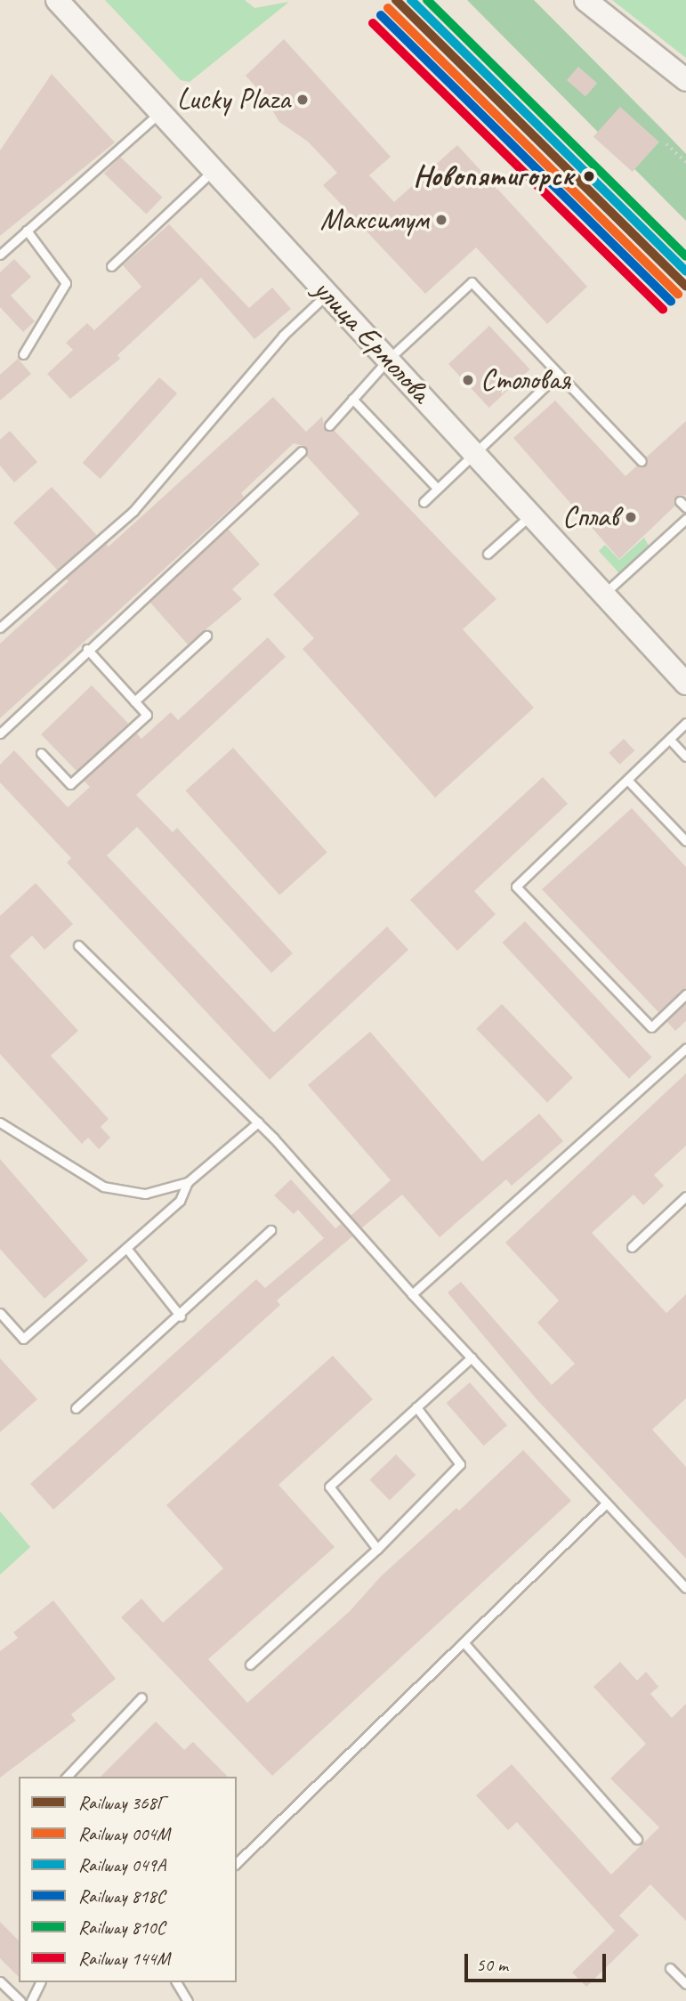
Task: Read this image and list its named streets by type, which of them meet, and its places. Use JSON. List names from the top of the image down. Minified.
{"streets":{"main road":["улица Ермолова"]},"places":["Lucky Plaza","Новопятигорск","Максимум","Столовая","Сплав"],"lines":["rail line 368Г","rail line 049А","rail line 810С","rail line 004М","rail line 818С","rail line 144М"],"legend":["Railway 368Г","Railway 004М","Railway 049А","Railway 818С","Railway 810С","Railway 144М"],"scale_bar":"50 m"}
